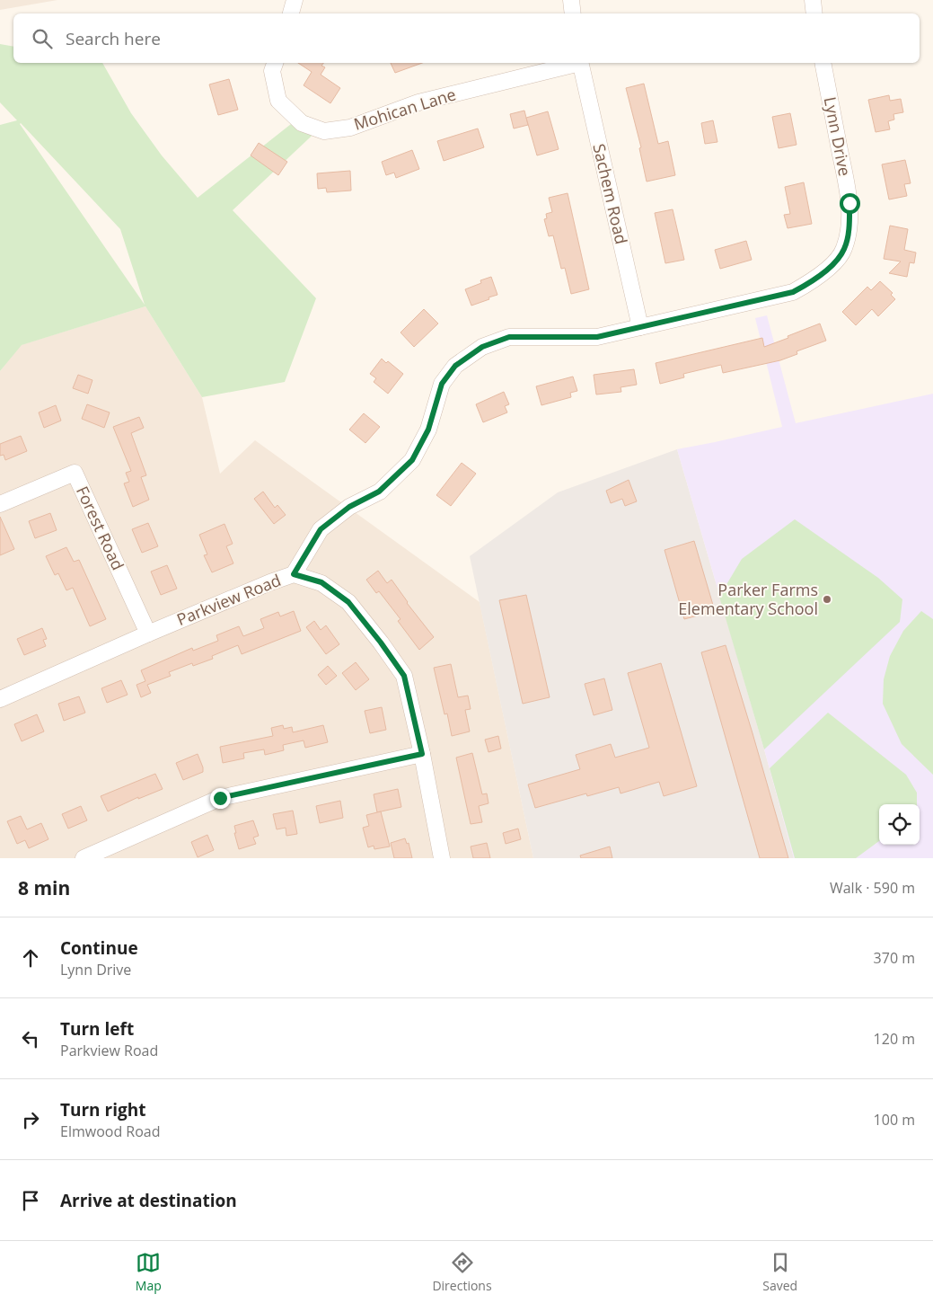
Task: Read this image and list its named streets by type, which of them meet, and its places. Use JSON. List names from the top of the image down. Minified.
{"streets":{"street":["Mohican Lane","Lynn Drive","Sachem Road","Forest Road","Parkview Road"]},"crossings":[["Lynn Drive","Sachem Road"],["Lynn Drive","Parkview Road"],["Forest Road","Parkview Road"]],"places":["Parker Farms Elementary School"],"page":{"search":"Search here","heading":["8 min","Walk · 590 m"],"list":[["Continue","Lynn Drive","370 m"],["Turn left","Parkview Road","120 m"],["Turn right","Elmwood Road","100 m"],"Arrive at destination"],"nav":["Map","Directions","Saved"]}}
